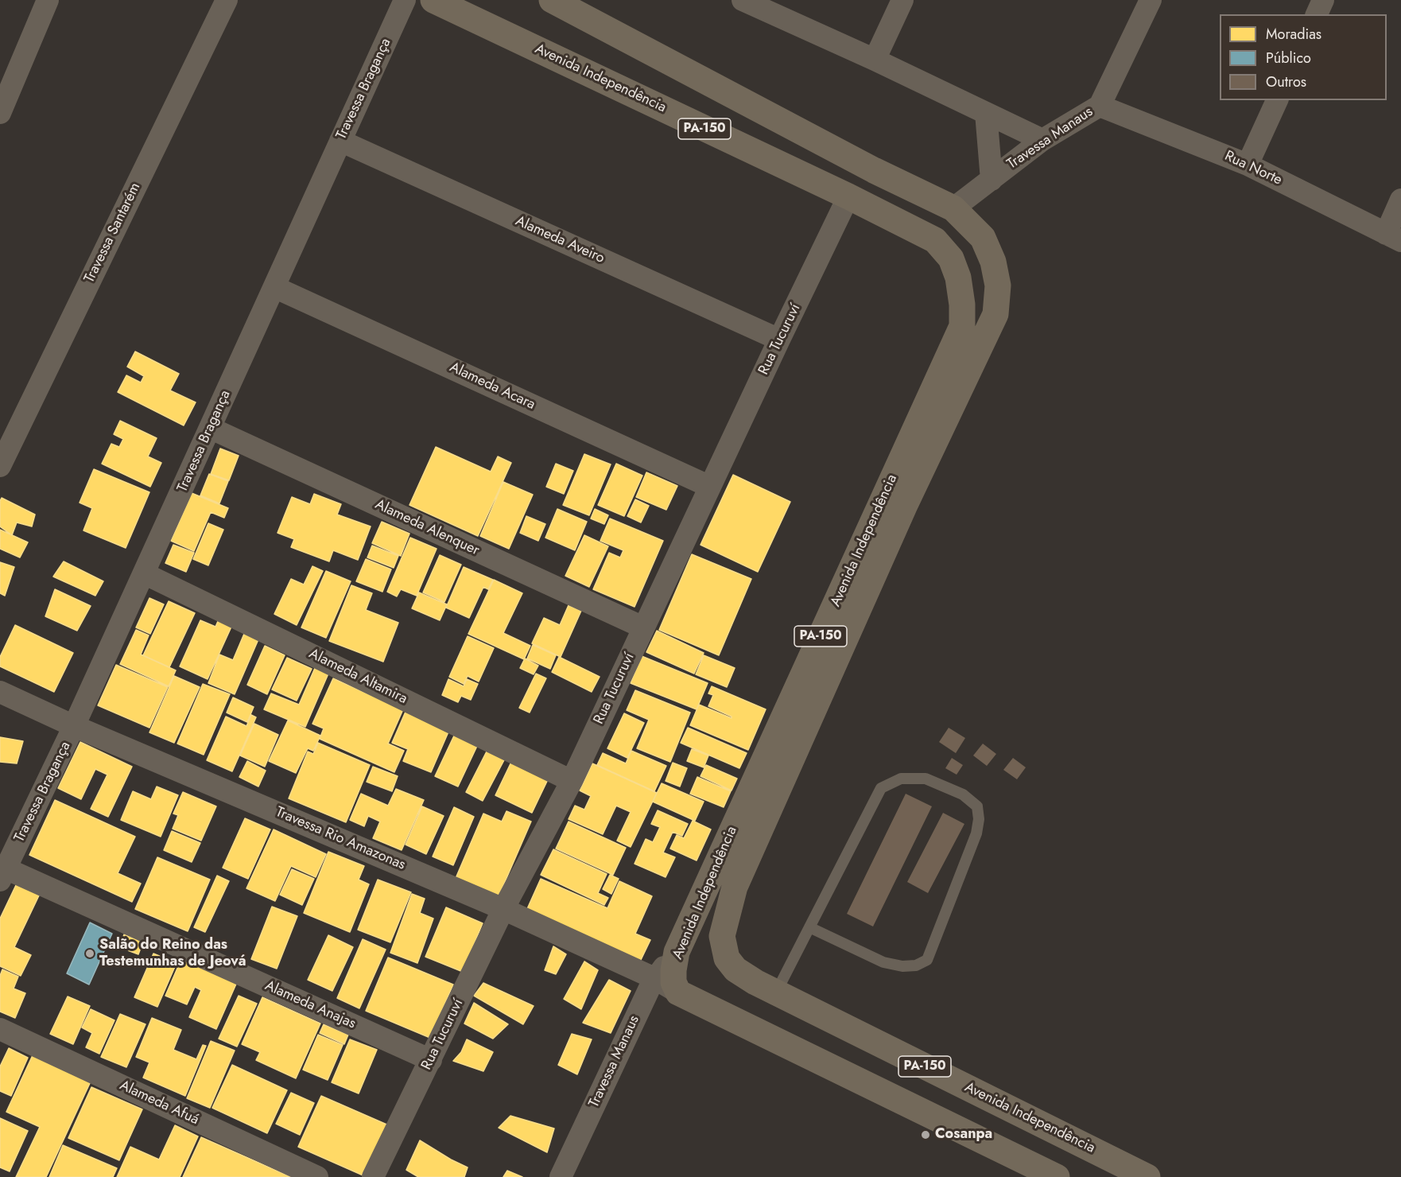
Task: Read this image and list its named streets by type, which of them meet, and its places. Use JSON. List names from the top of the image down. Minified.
{"streets":{"main road":["Avenida Independência","PA-150"],"street":["Travessa Bragança","Travessa Manaus","Rua Norte","Travessa Santarém","Alameda Aveiro","Rua Tucuruví","Alameda Acara","Alameda Alenquer","Alameda Altamira","Travessa Rio Amazonas","Alameda Anajas","Alameda Afuá"]},"crossings":[["Avenida Independência","PA-150"],["Avenida Independência","Travessa Manaus"],["Avenida Independência","Rua Tucuruví"],["Avenida Independência","Travessa Rio Amazonas"],["Travessa Bragança","Alameda Aveiro"],["Travessa Bragança","Alameda Acara"],["Travessa Bragança","Alameda Alenquer"],["Travessa Bragança","Alameda Altamira"],["Travessa Bragança","Travessa Rio Amazonas"],["Travessa Bragança","Alameda Anajas"],["PA-150","Travessa Rio Amazonas"],["Travessa Manaus","Rua Norte"],["Travessa Manaus","Travessa Rio Amazonas"],["Alameda Aveiro","Rua Tucuruví"],["Rua Tucuruví","Alameda Acara"],["Rua Tucuruví","Alameda Alenquer"],["Rua Tucuruví","Alameda Altamira"],["Rua Tucuruví","Travessa Rio Amazonas"],["Rua Tucuruví","Alameda Anajas"]],"places":["Salão do Reino das Testemunhas de Jeová","Cosanpa"],"legend":["Moradias","Público","Outros"]}
